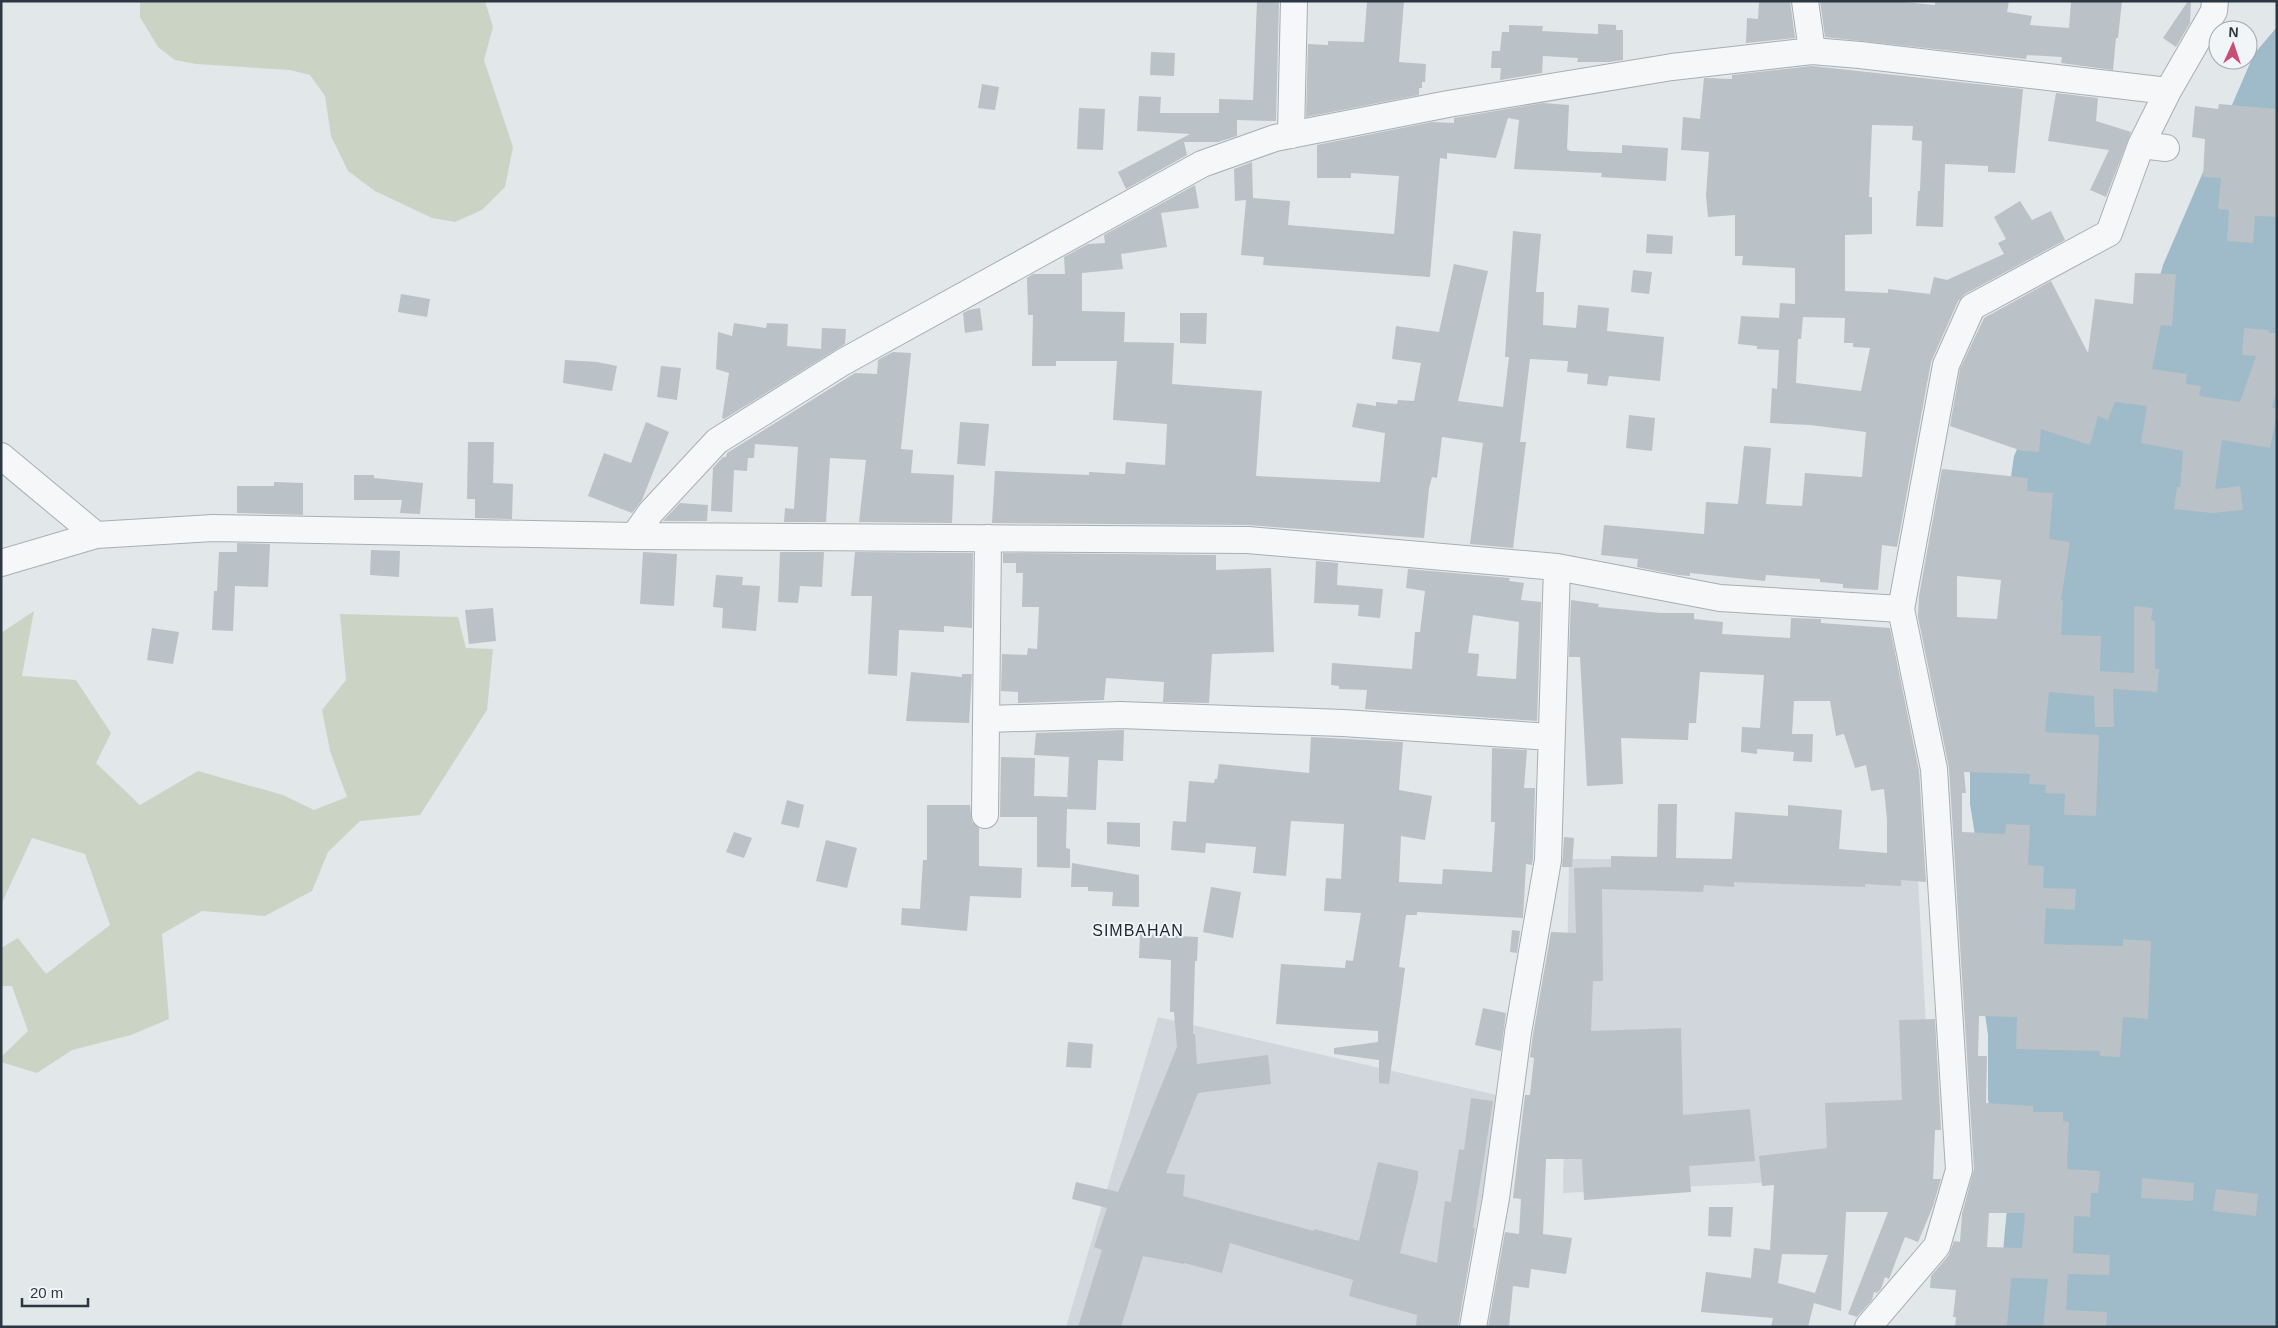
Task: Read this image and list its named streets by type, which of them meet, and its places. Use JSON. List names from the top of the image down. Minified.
{"districts":["SIMBAHAN"],"scale_bar":"20 m","north":"top"}
